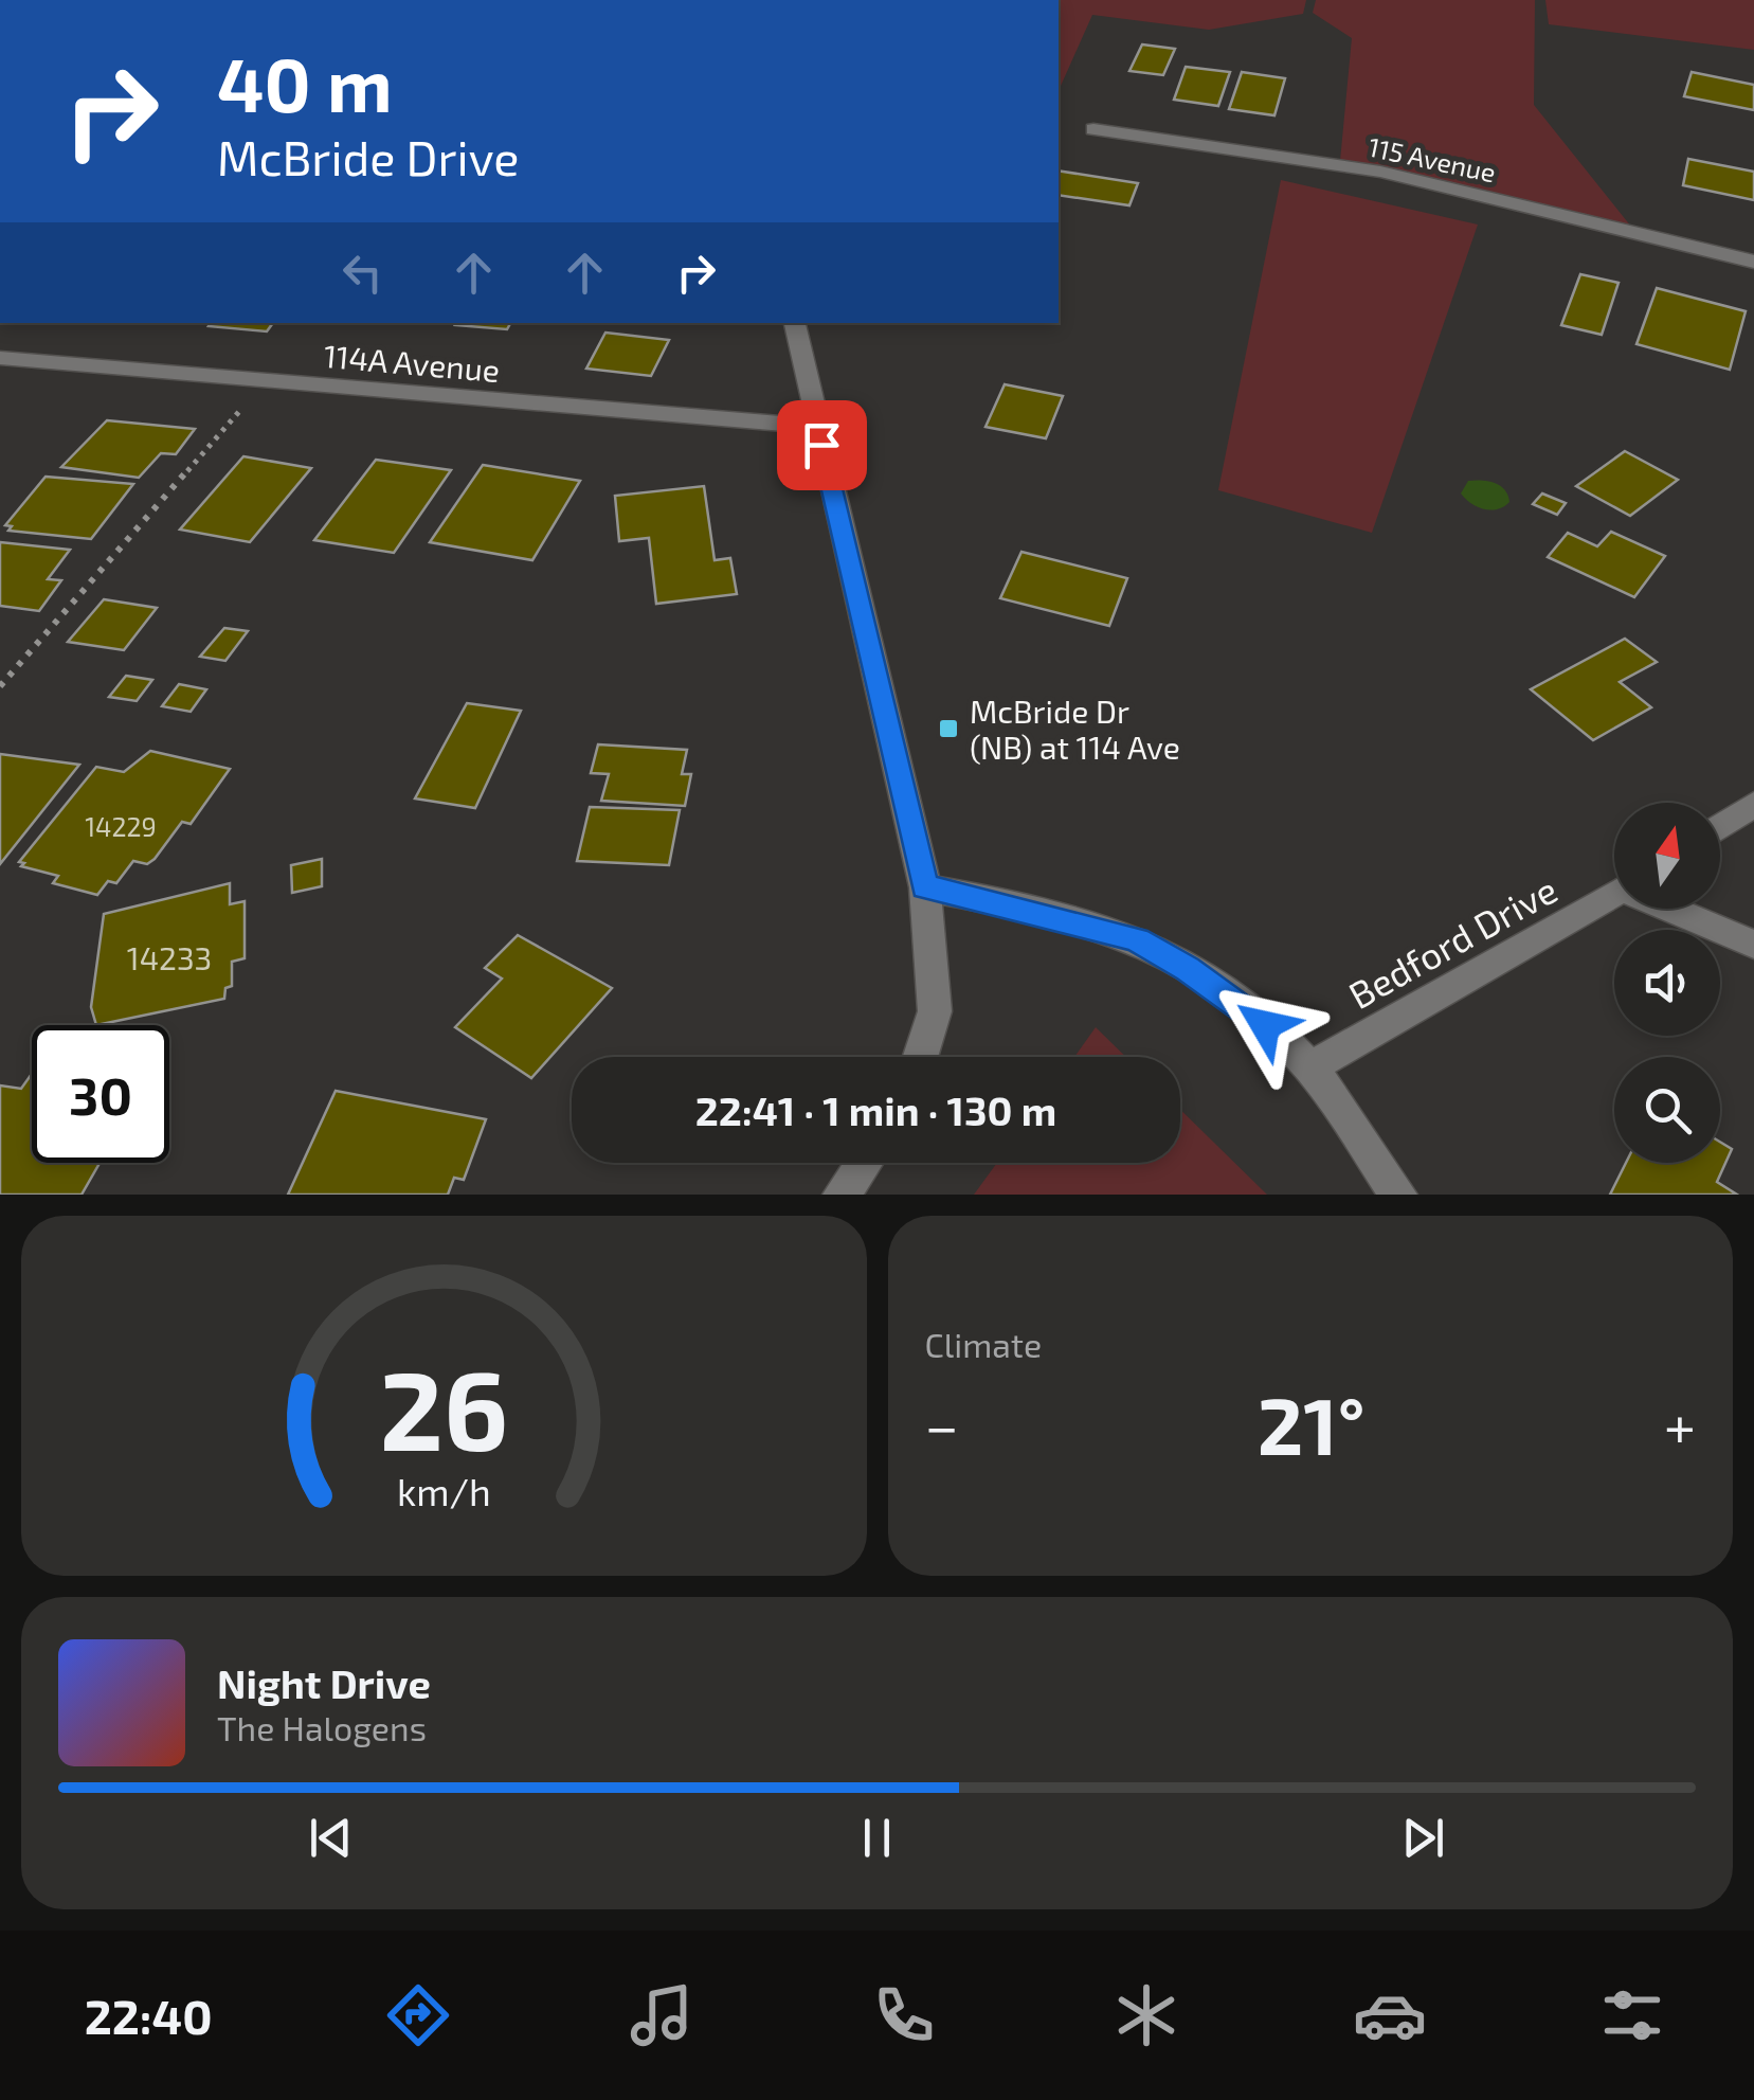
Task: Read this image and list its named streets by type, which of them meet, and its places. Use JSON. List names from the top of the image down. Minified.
{"streets":{"street":["115 Avenue","114A Avenue","Bedford Drive"]},"places":{"transit":["McBride Dr (NB) at 114 Ave"]},"house_numbers":["14229","14233"],"north":"top","page":{"turn":["40 m","McBride Drive"],"limit":"30","trip":"22:41 · 1 min · 130 m","tile":"Climate","heat":["−","21°","+"],"song":["Night Drive","The Halogens"],"tabs":"22:40","gauge":["26","km/h"]}}
